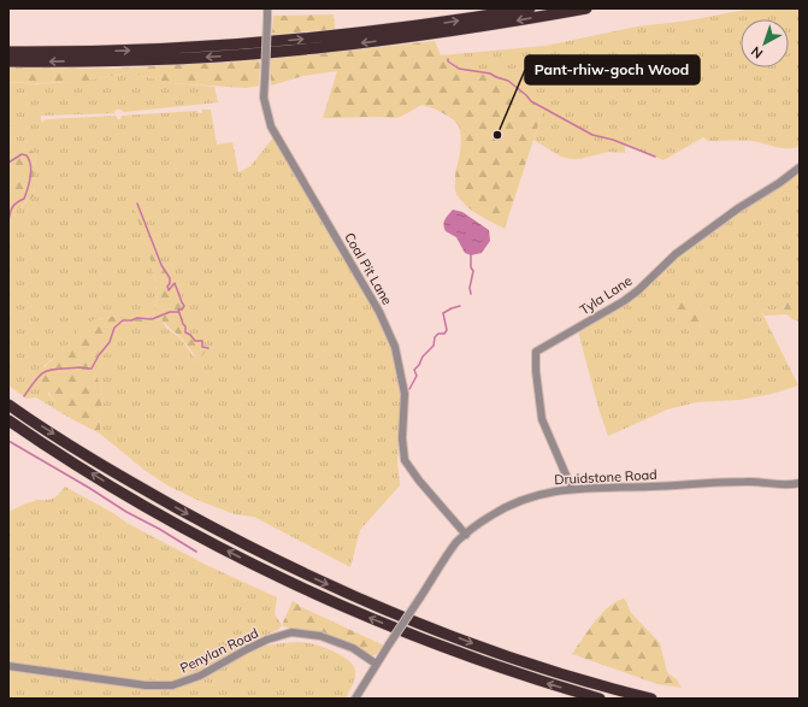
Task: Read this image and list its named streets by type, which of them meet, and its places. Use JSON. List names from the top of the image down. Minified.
{"streets":{"street":["Coal Pit Lane","Tyla Lane","Druidstone Road","Penylan Road"]},"crossings":[["Coal Pit Lane","Druidstone Road"],["Tyla Lane","Druidstone Road"],["Druidstone Road","Penylan Road"]],"places":["Pant-rhiw-goch Wood"],"north":"bottom left"}
